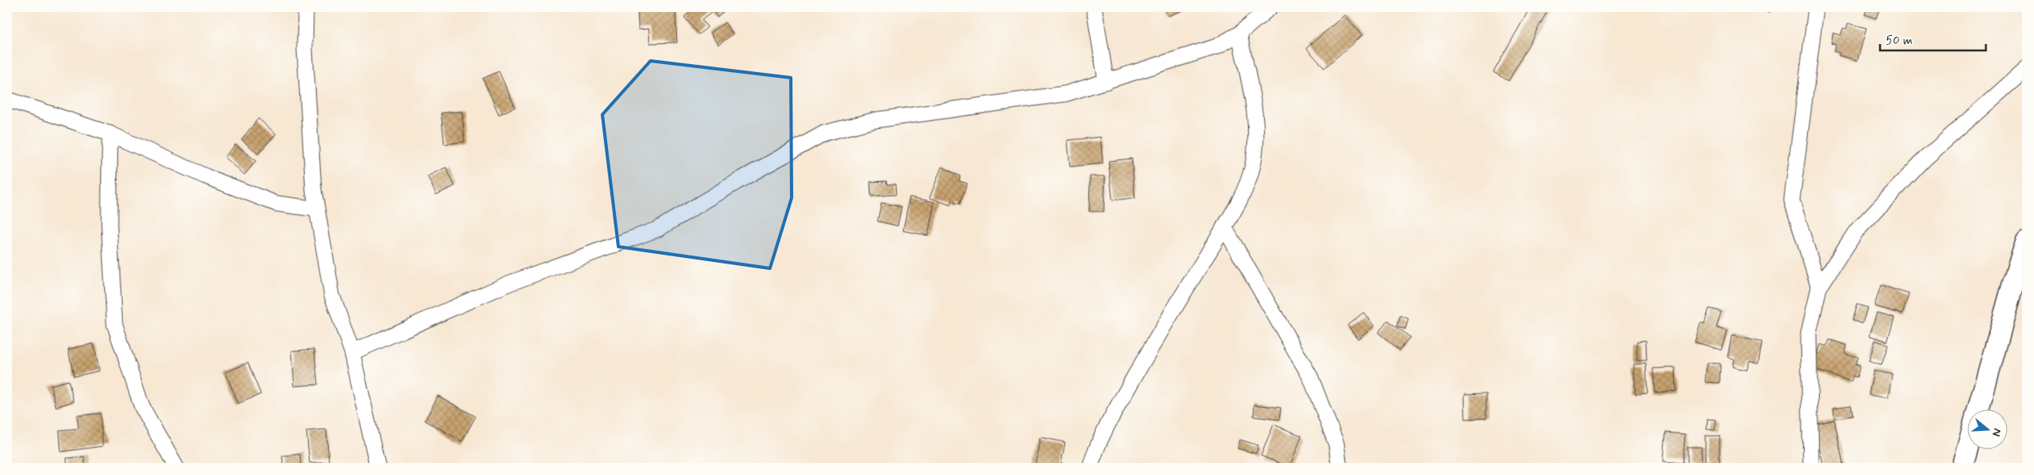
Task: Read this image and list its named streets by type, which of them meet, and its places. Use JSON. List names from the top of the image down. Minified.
{"scale_bar":"50 m","north":"right"}
